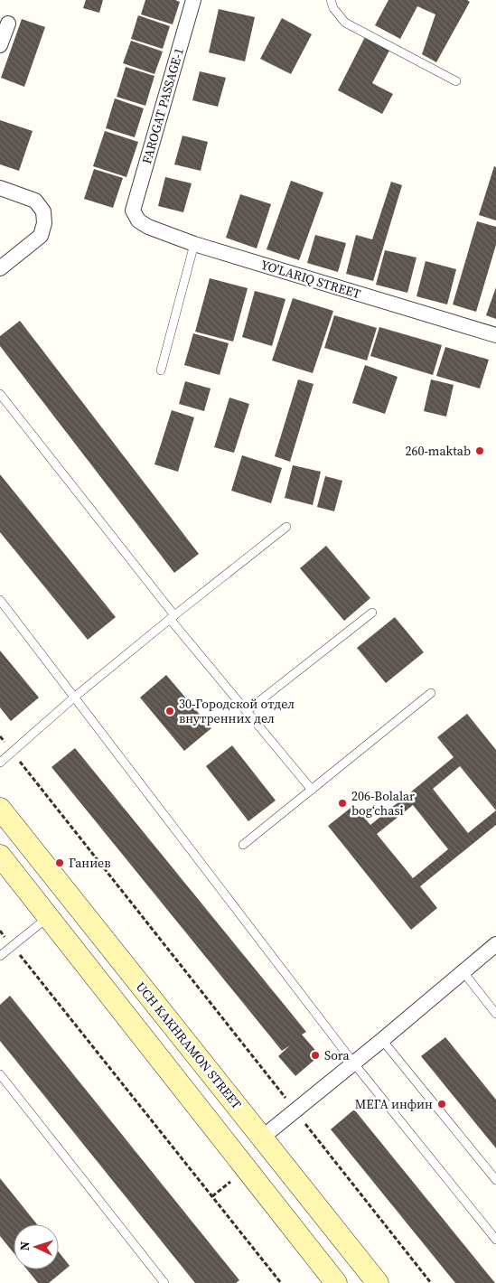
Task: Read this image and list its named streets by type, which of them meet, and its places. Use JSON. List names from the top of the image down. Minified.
{"streets":{"main road":["UCH KAKHRAMON STREET"],"street":["FAROGAT PASSAGE-1","YO'LARIQ STREET"]},"crossings":[["FAROGAT PASSAGE-1","YO'LARIQ STREET"]],"places":["260-maktab","30-Городской отдел внутренних дел","206-Bolalar bogʻchasi","Ганиев","Sora","МЕГА инфин"],"north":"left"}
